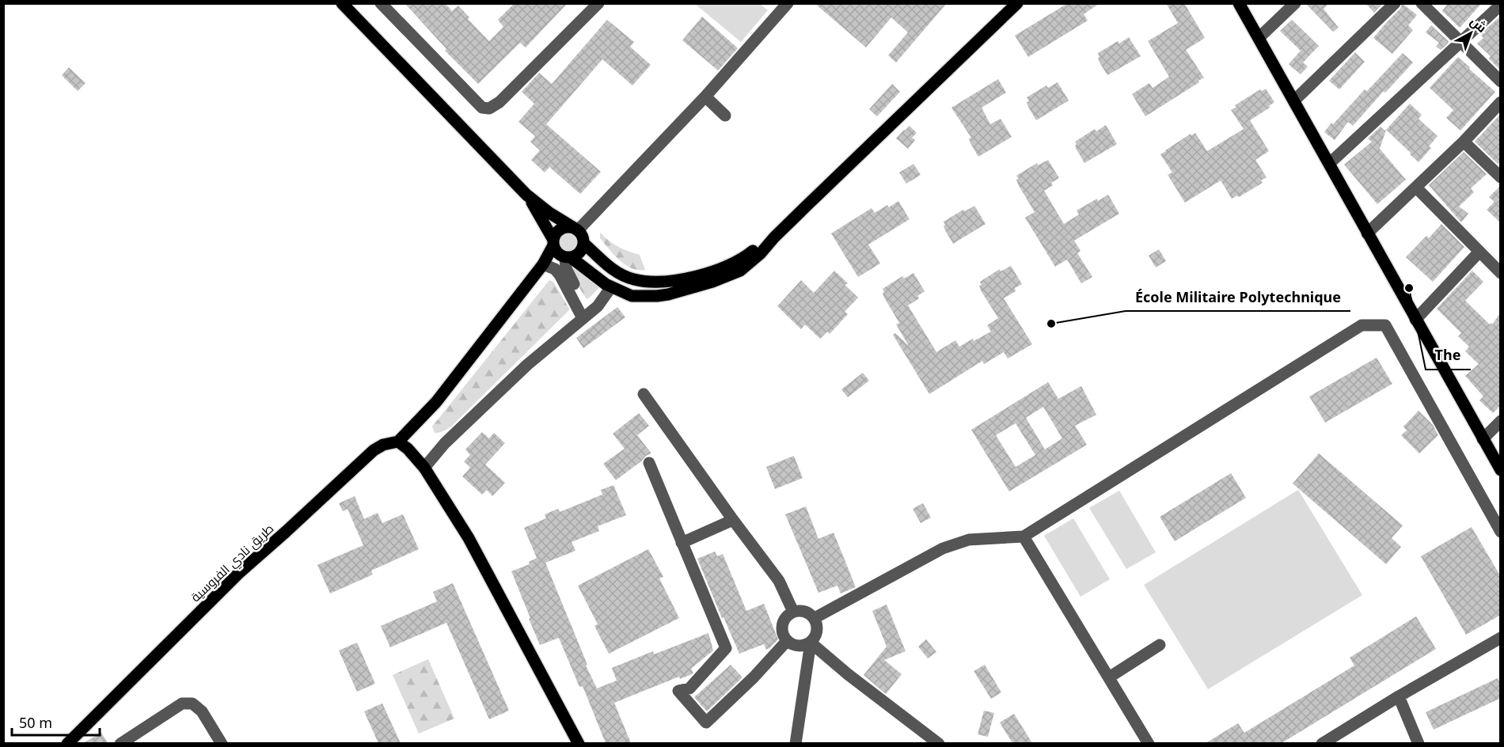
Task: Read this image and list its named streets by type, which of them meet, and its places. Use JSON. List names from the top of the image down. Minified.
{"streets":{"main road":["طريق نادي الفروسية"]},"places":["The","École Militaire Polytechnique"],"scale_bar":"50 m","north":"top right"}
